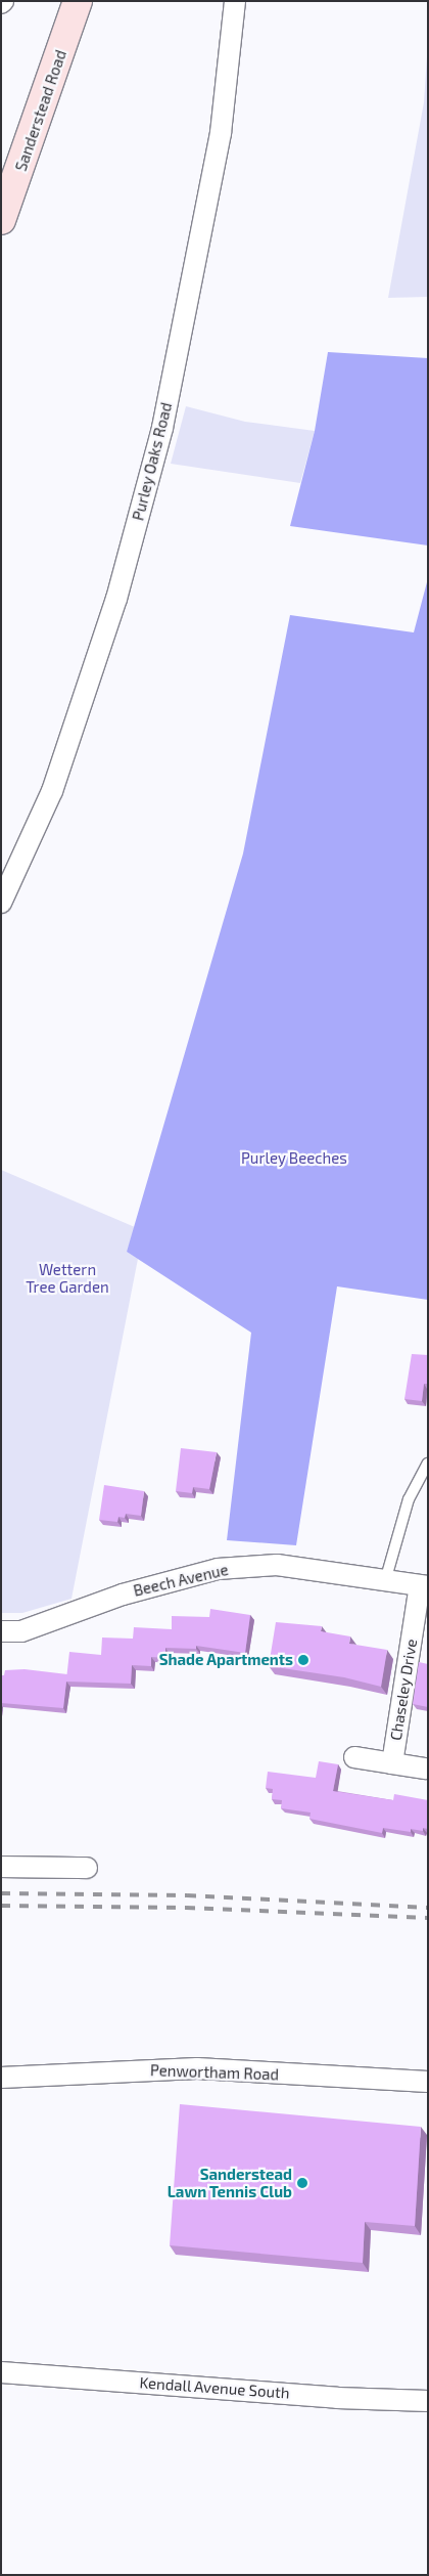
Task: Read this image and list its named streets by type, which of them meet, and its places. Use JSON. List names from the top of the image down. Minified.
{"streets":{"main road":["Sanderstead Road"],"street":["Purley Oaks Road","Beech Avenue","Chaseley Drive","Penwortham Road","Kendall Avenue South"]},"crossings":[["Beech Avenue","Chaseley Drive"]],"parks":["Purley Beeches","Wettern Tree Garden"],"places":["Shade Apartments","Sanderstead Lawn Tennis Club"]}
